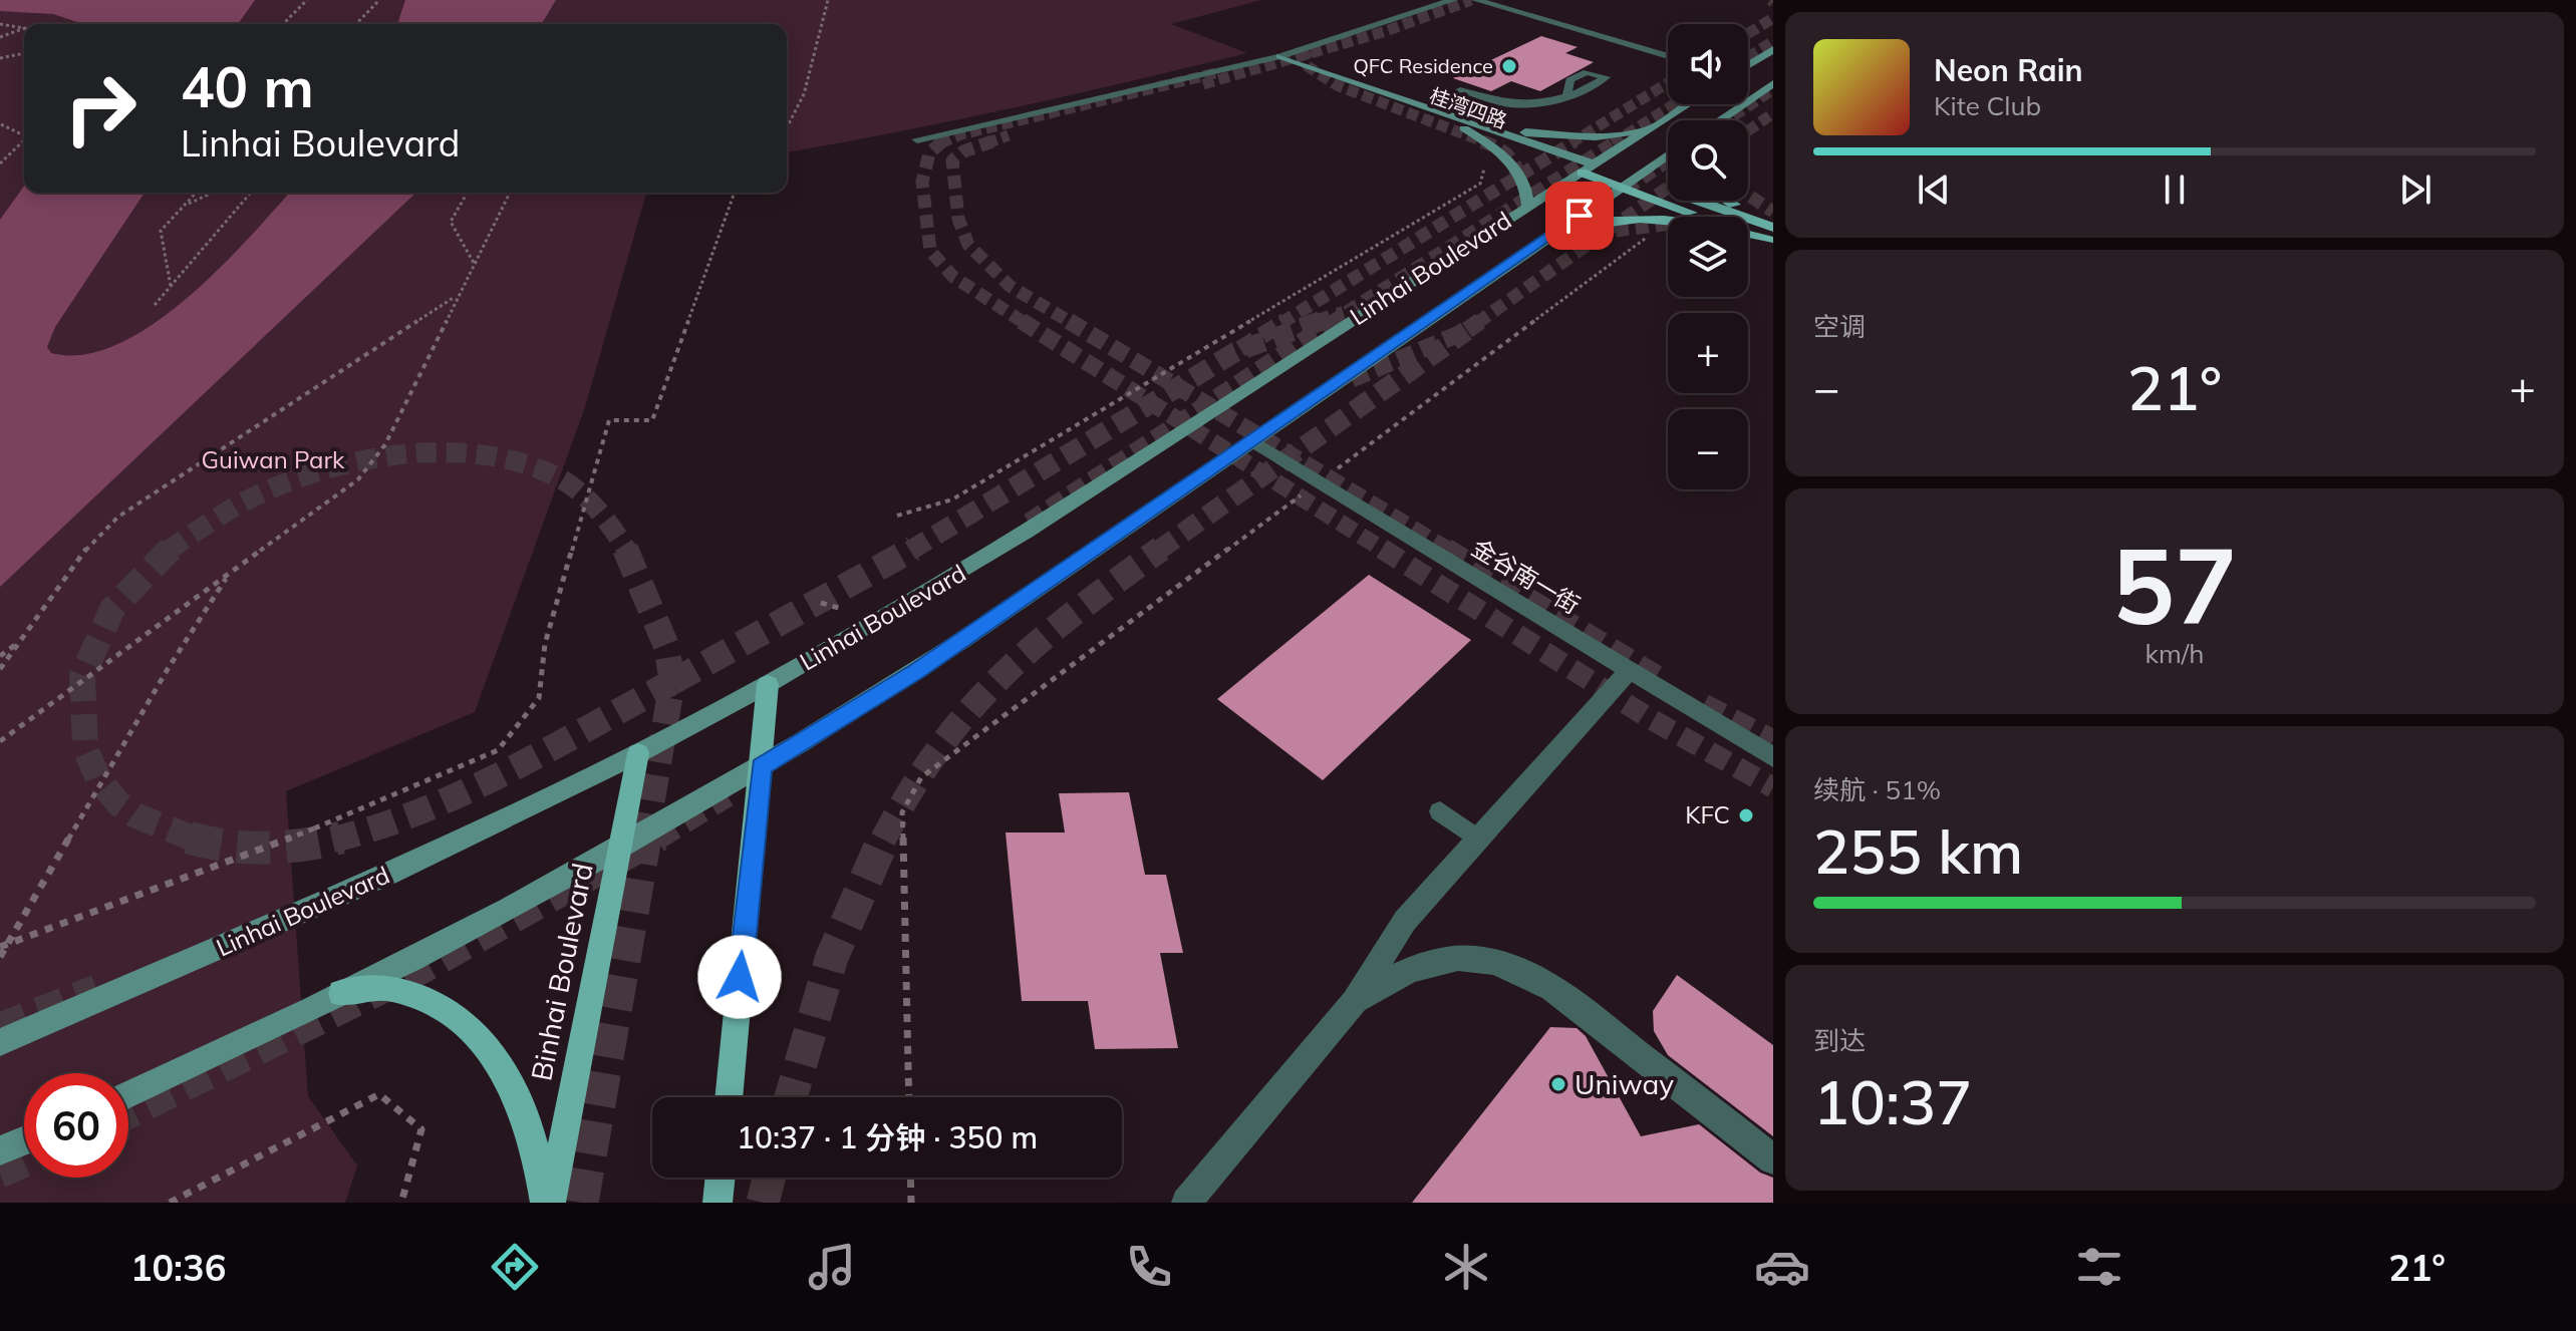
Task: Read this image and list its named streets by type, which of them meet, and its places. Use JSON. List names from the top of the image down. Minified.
{"streets":{"main road":["桂湾四路","Linhai Boulevard","Binhai Boulevard"],"street":["金谷南一街"]},"crossings":[["桂湾四路","Linhai Boulevard"],["Linhai Boulevard","金谷南一街"],["Linhai Boulevard","Binhai Boulevard"]],"parks":["Guiwan Park"],"places":["QFC Residence","KFC","Uniway"],"page":{"map_buttons":["+","−"],"turn":["40 m","Linhai Boulevard"],"song":["Neon Rain","Kite Club"],"tile":["空调",["57","km/h"],["续航 · 51%","255 km"],["到达","10:37"]],"heat":["−","21°","+"],"limit":"60","trip":"10:37 · 1 分钟 · 350 m","tabs":["10:36","21°"]}}
